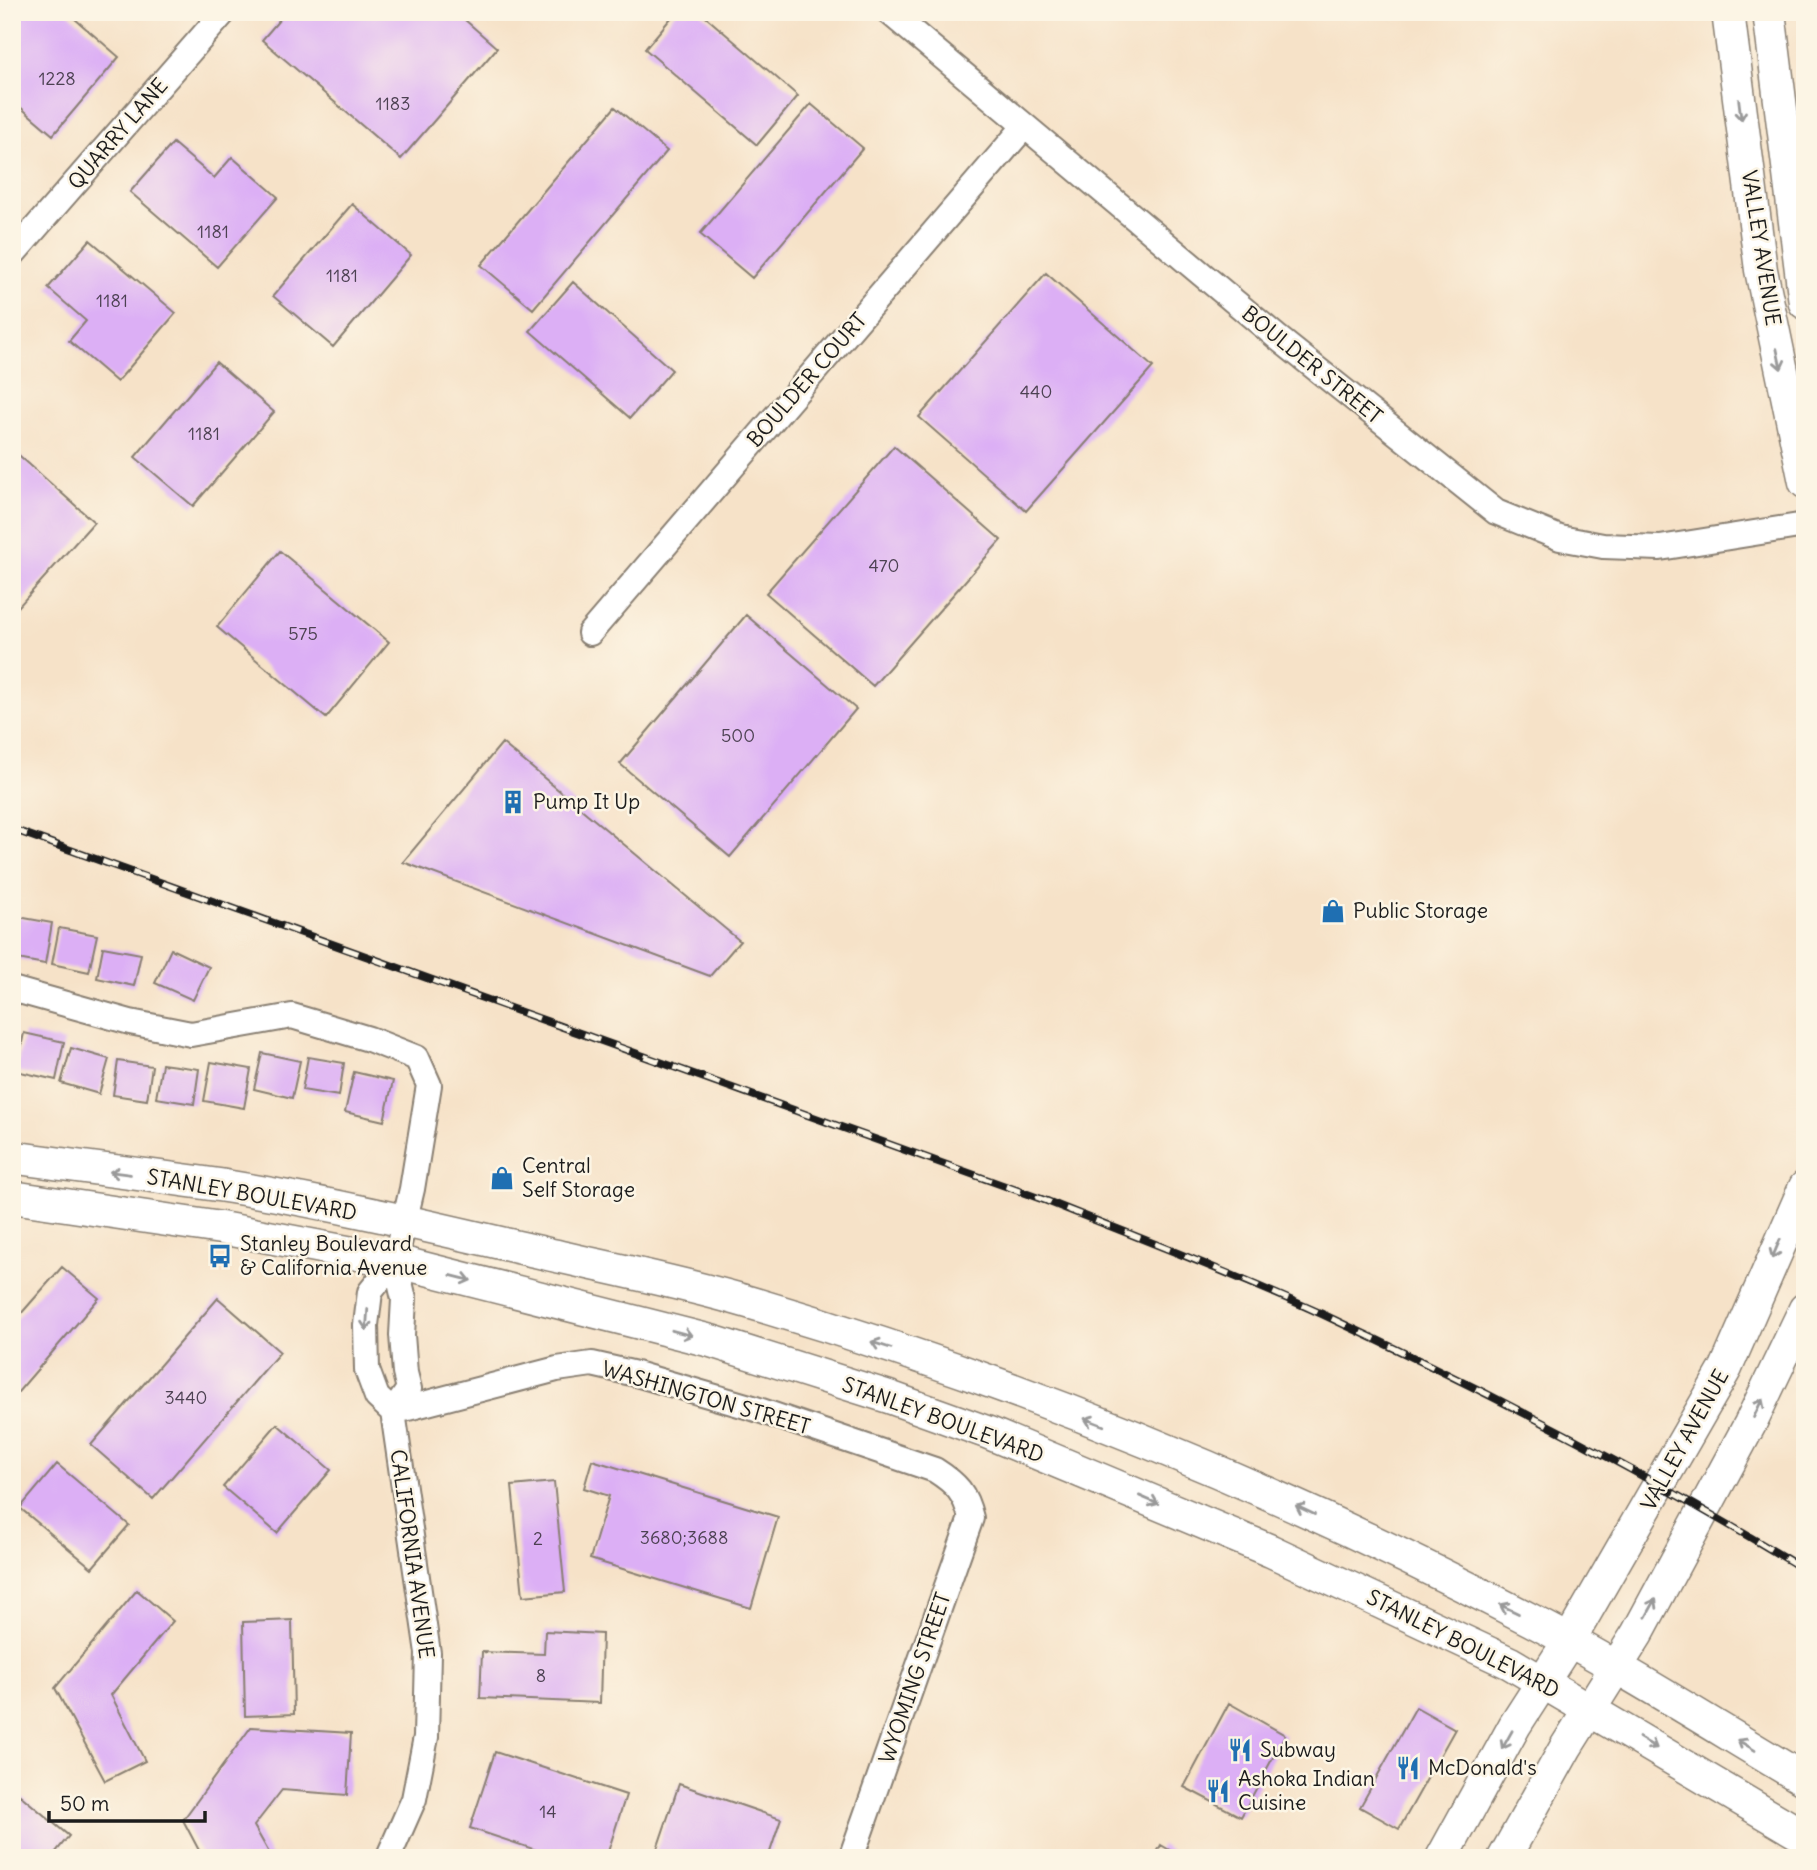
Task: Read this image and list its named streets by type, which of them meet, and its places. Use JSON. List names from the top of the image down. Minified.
{"streets":{"main road":["VALLEY AVENUE","STANLEY BOULEVARD"],"street":["QUARRY LANE","BOULDER STREET","BOULDER COURT","WASHINGTON STREET","CALIFORNIA AVENUE","WYOMING STREET"]},"crossings":[["VALLEY AVENUE","STANLEY BOULEVARD"],["BOULDER STREET","BOULDER COURT"],["STANLEY BOULEVARD","CALIFORNIA AVENUE"],["WASHINGTON STREET","CALIFORNIA AVENUE"],["WASHINGTON STREET","WYOMING STREET"]],"places":{"building":["Pump It Up"],"shop":["Public Storage","Central Self Storage"],"bus stop":["Stanley Boulevard & California Avenue"],"restaurant":["Subway","McDonald's","Ashoka Indian Cuisine"]},"house_numbers":["1228","1183","1181","1181","1181","440","1181","470","575","500","3440","3680;3688","2","8","14"],"scale_bar":"50 m"}
